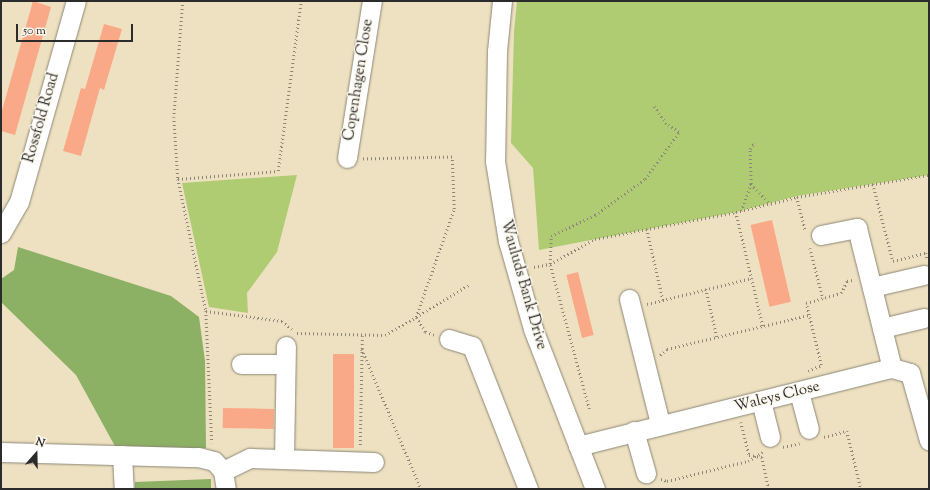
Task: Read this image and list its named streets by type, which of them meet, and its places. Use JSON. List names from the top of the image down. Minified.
{"streets":{"street":["Copenhagen Close","Rossfold Road","Wauluds Bank Drive","Waleys Close"]},"crossings":[["Wauluds Bank Drive","Waleys Close"]],"scale_bar":"50 m","north":"top"}
